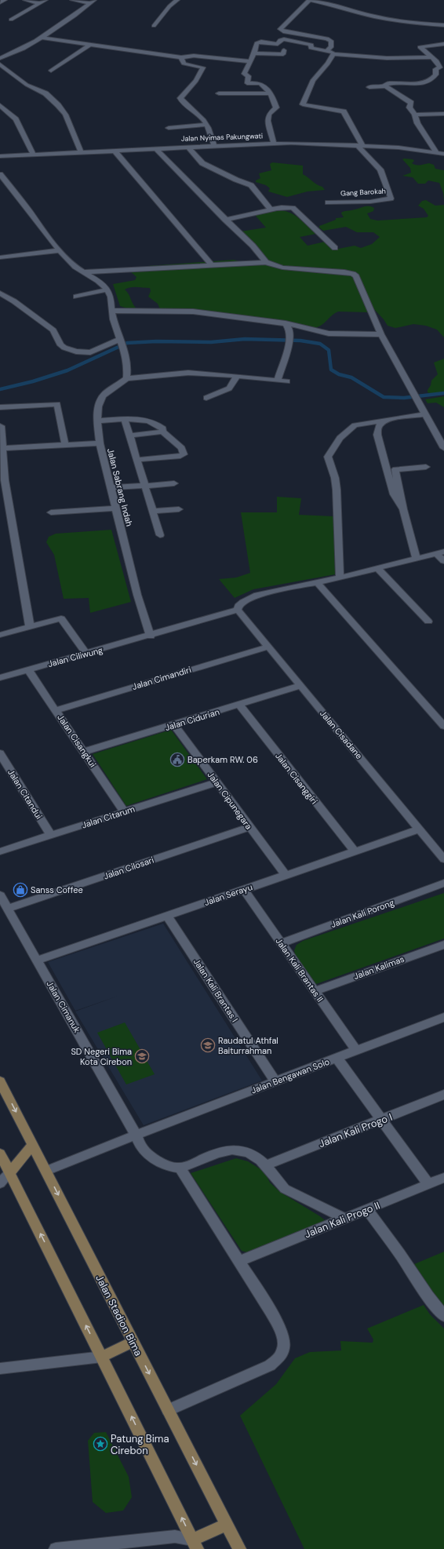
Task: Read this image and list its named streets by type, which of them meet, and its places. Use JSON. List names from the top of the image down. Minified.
{"streets":{"street":["Jalan Nyimas Pakungwati","Gang Barokah","Jalan Sabrang Indah","Jalan Ciliwung","Jalan Cimandiri","Jalan Cidurian","Jalan Cisadane","Jalan Cisangkui","Jalan Cisanggiri","Jalan Citandui","Jalan Cipunegara","Jalan Citarum","Jalan Cilosari","Jalan Serayu","Jalan Kali Porong","Jalan Kalimas","Jalan Kali Brantas II","Jalan Kali Brantas I","Jalan Cimanuk","Jalan Bengawan Solo","Jalan Kali Progo I","Jalan Kali Progo II","Jalan Stadion Bima"]},"crossings":[["Jalan Nyimas Pakungwati","Gang Barokah"],["Jalan Sabrang Indah","Jalan Ciliwung"],["Jalan Ciliwung","Jalan Cisadane"],["Jalan Ciliwung","Jalan Cisangkui"],["Jalan Cimandiri","Jalan Cisadane"],["Jalan Cimandiri","Jalan Cisangkui"],["Jalan Cidurian","Jalan Cisadane"],["Jalan Cidurian","Jalan Cisangkui"],["Jalan Cidurian","Jalan Cisanggiri"],["Jalan Cidurian","Jalan Cipunegara"],["Jalan Cisadane","Jalan Serayu"],["Jalan Cisangkui","Jalan Citarum"],["Jalan Cisanggiri","Jalan Serayu"],["Jalan Citandui","Jalan Citarum"],["Jalan Cipunegara","Jalan Citarum"],["Jalan Cipunegara","Jalan Cilosari"],["Jalan Cipunegara","Jalan Serayu"],["Jalan Cilosari","Jalan Cimanuk"],["Jalan Serayu","Jalan Kali Brantas II"],["Jalan Serayu","Jalan Kali Brantas I"],["Jalan Serayu","Jalan Cimanuk"],["Jalan Kali Porong","Jalan Kali Brantas II"],["Jalan Kalimas","Jalan Kali Brantas II"],["Jalan Kali Brantas II","Jalan Bengawan Solo"],["Jalan Kali Brantas I","Jalan Bengawan Solo"],["Jalan Cimanuk","Jalan Bengawan Solo"],["Jalan Bengawan Solo","Jalan Stadion Bima"]],"places":{"public building":["Baperkam RW. 06"],"shop":["Sanss Coffee"],"school or university":["Raudatul Athfal Baiturrahman","SD Negeri Bima Kota Cirebon"],"place":["Patung Bima Cirebon"]}}
